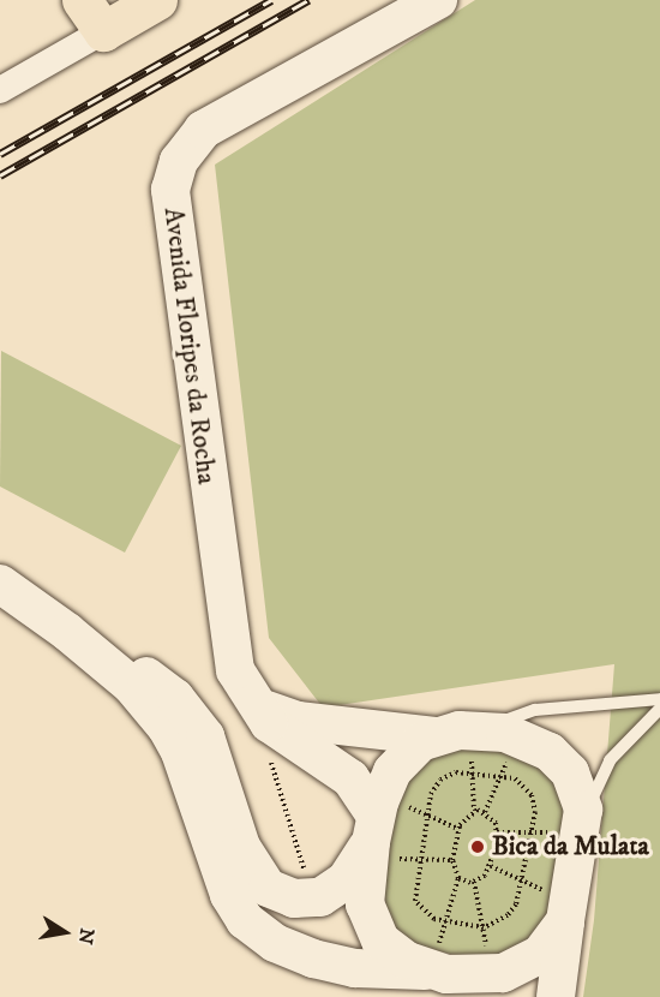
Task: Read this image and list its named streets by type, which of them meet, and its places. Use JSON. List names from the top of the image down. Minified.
{"streets":{"main road":["Avenida Floripes da Rocha"]},"places":["Bica da Mulata"],"north":"right"}
